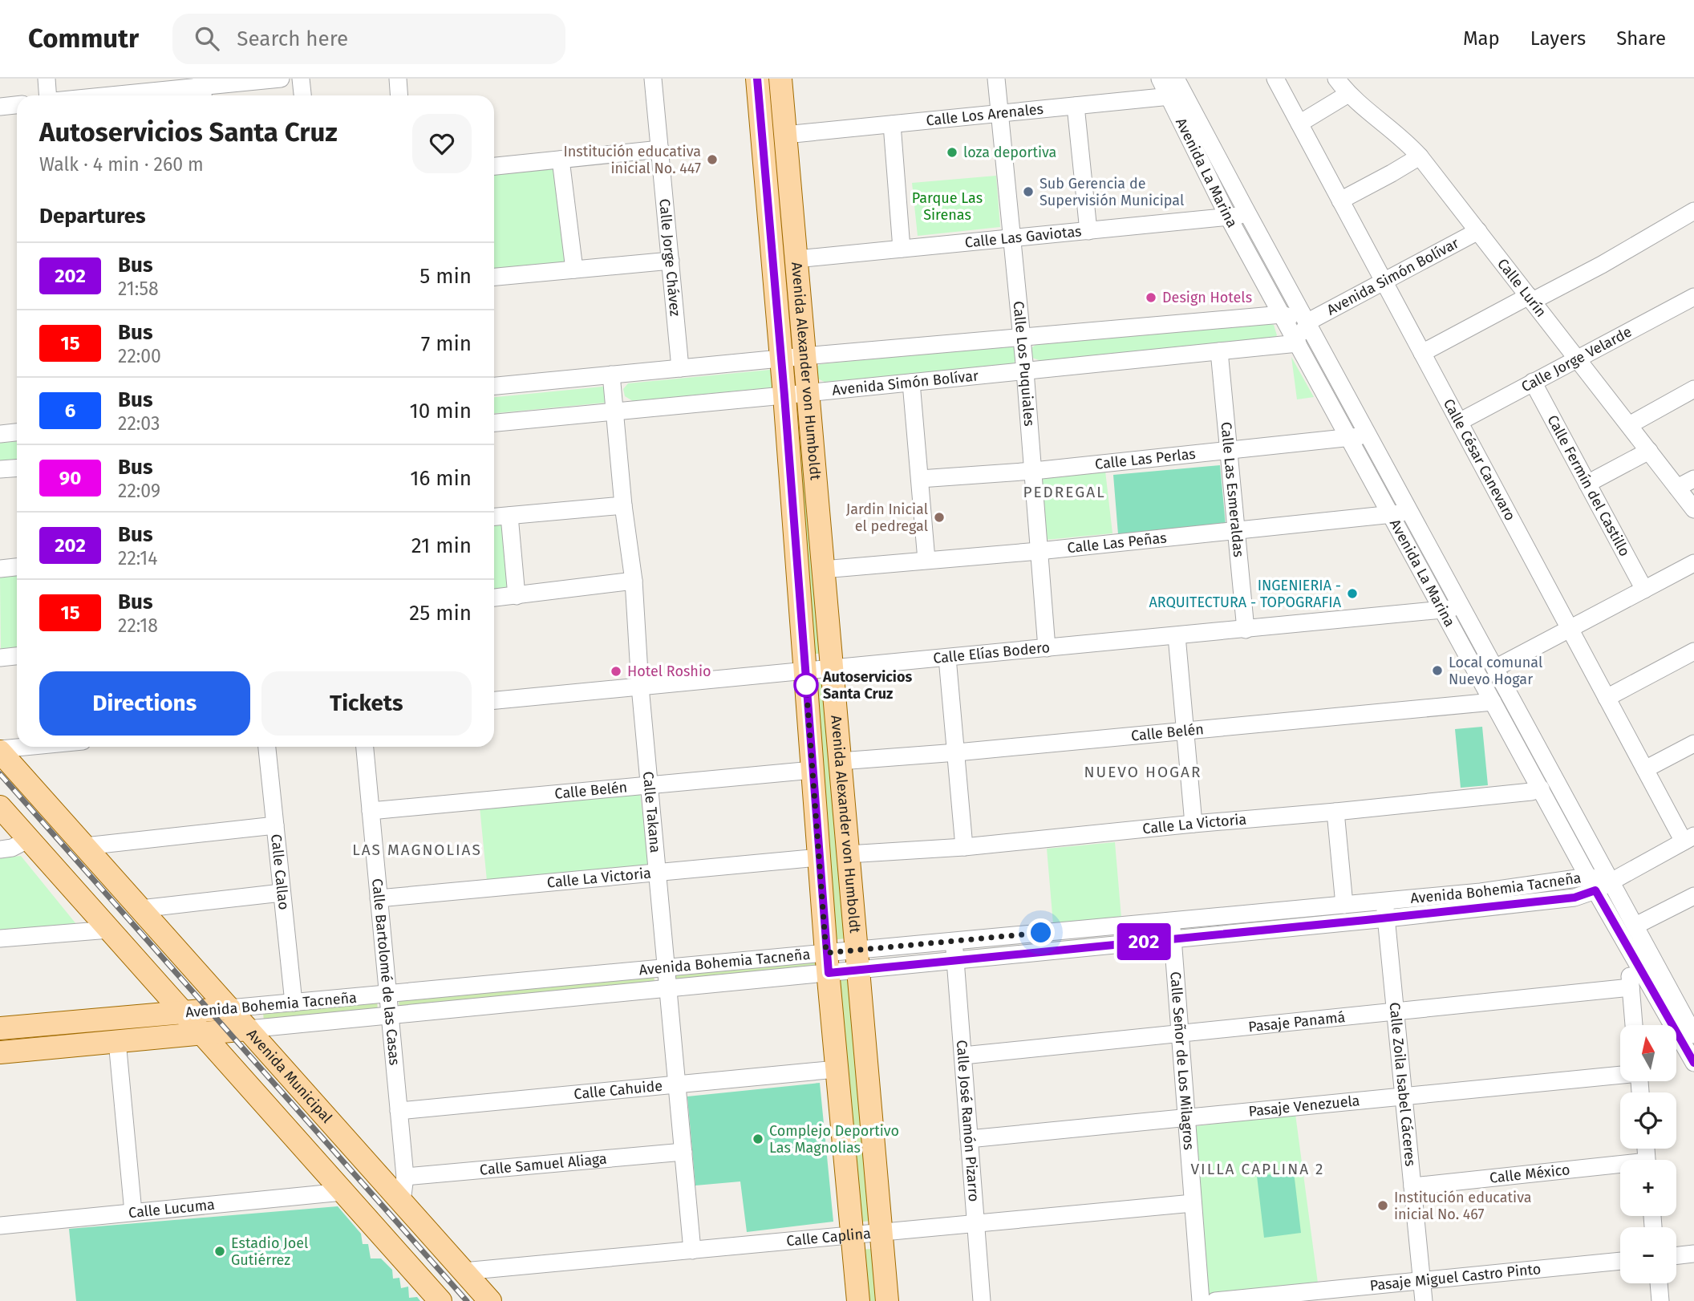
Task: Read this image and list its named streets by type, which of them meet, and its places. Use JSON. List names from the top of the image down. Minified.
{"streets":{"main road":["Avenida Alexander von Humboldt","Avenida Bohemia Tacneña","Avenida Municipal"],"street":["Calle Los Arenales","Avenida La Marina","Calle Las Gaviotas","Calle Jorge Chávez","Avenida Simón Bolívar","Calle Lurín","Calle Jorge Velarde","Calle Los Puquiales","Calle Las Perlas","Calle César Canevaro","Calle Fermín del Castillo","Calle Las Esmeraldas","Calle Las Peñas","Calle Elías Bodero","Calle Belén","Calle Takana","Calle La Victoria","Calle Callao","Calle Bartolomé de las Casas","Pasaje Panamá","Calle Señor de Los Milagros","Calle Zoila Isabel Cáceres","Calle Cahuide","Pasaje Venezuela","Calle José Ramón Pizarro","Calle Samuel Aliaga","Calle México","Calle Lucuma","Calle Caplina","Pasaje Miguel Castro Pinto"]},"crossings":[["Calle Los Arenales","Avenida La Marina"],["Calle Los Arenales","Calle Los Puquiales"],["Calle Los Arenales","Avenida Alexander von Humboldt"],["Avenida La Marina","Calle Las Gaviotas"],["Avenida La Marina","Avenida Simón Bolívar"],["Avenida La Marina","Calle Las Perlas"],["Avenida La Marina","Calle Las Peñas"],["Avenida La Marina","Calle Elías Bodero"],["Avenida La Marina","Calle Belén"],["Avenida La Marina","Calle La Victoria"],["Avenida La Marina","Avenida Bohemia Tacneña"],["Calle Las Gaviotas","Calle Los Puquiales"],["Calle Las Gaviotas","Avenida Alexander von Humboldt"],["Avenida Simón Bolívar","Calle Lurín"],["Avenida Simón Bolívar","Calle Los Puquiales"],["Avenida Simón Bolívar","Avenida Alexander von Humboldt"],["Avenida Simón Bolívar","Calle César Canevaro"],["Avenida Simón Bolívar","Calle Las Esmeraldas"],["Avenida Simón Bolívar","Calle Takana"],["Calle Lurín","Calle Jorge Velarde"],["Calle Jorge Velarde","Calle César Canevaro"],["Calle Jorge Velarde","Calle Fermín del Castillo"],["Calle Los Puquiales","Calle Las Perlas"],["Calle Los Puquiales","Calle Las Peñas"],["Calle Los Puquiales","Calle Elías Bodero"],["Avenida Alexander von Humboldt","Calle Las Peñas"],["Avenida Alexander von Humboldt","Calle Elías Bodero"],["Avenida Alexander von Humboldt","Calle Belén"],["Avenida Alexander von Humboldt","Calle La Victoria"],["Avenida Alexander von Humboldt","Avenida Bohemia Tacneña"],["Avenida Alexander von Humboldt","Calle Cahuide"],["Avenida Alexander von Humboldt","Calle Caplina"],["Calle Las Perlas","Calle Las Esmeraldas"],["Calle Las Esmeraldas","Calle Las Peñas"],["Calle Las Esmeraldas","Calle Elías Bodero"],["Calle Elías Bodero","Calle Takana"],["Calle Belén","Calle Takana"],["Calle Belén","Calle Bartolomé de las Casas"],["Calle Takana","Calle La Victoria"],["Calle Takana","Avenida Bohemia Tacneña"],["Calle Takana","Calle Cahuide"],["Calle Takana","Calle Samuel Aliaga"],["Calle Takana","Calle Caplina"],["Calle La Victoria","Calle Bartolomé de las Casas"],["Calle Callao","Avenida Bohemia Tacneña"],["Avenida Bohemia Tacneña","Calle Bartolomé de las Casas"],["Avenida Bohemia Tacneña","Calle Señor de Los Milagros"],["Avenida Bohemia Tacneña","Avenida Municipal"],["Avenida Bohemia Tacneña","Calle Zoila Isabel Cáceres"],["Avenida Bohemia Tacneña","Calle José Ramón Pizarro"],["Calle Bartolomé de las Casas","Avenida Municipal"],["Calle Bartolomé de las Casas","Calle Cahuide"],["Calle Bartolomé de las Casas","Calle Samuel Aliaga"],["Pasaje Panamá","Calle Señor de Los Milagros"],["Pasaje Panamá","Calle Zoila Isabel Cáceres"],["Pasaje Panamá","Calle José Ramón Pizarro"],["Calle Señor de Los Milagros","Pasaje Venezuela"],["Calle Señor de Los Milagros","Calle Caplina"],["Avenida Municipal","Calle Caplina"],["Calle Zoila Isabel Cáceres","Pasaje Venezuela"],["Calle Zoila Isabel Cáceres","Calle México"],["Calle Zoila Isabel Cáceres","Pasaje Miguel Castro Pinto"],["Pasaje Venezuela","Calle José Ramón Pizarro"],["Calle José Ramón Pizarro","Calle Caplina"]],"districts":["PEDREGAL","NUEVO HOGAR","LAS MAGNOLIAS","VILLA CAPLINA 2"],"parks":["Parque Las Sirenas"],"places":["loza deportiva","Institución educativa inicial No. 447","Sub Gerencia de Supervisión Municipal","Design Hotels","Jardin Inicial el pedregal","INGENIERIA - ARQUITECTURA - TOPOGRAFIA","Local comunal Nuevo Hogar","Hotel Roshio","Autoservicios Santa Cruz","Complejo Deportivo Las Magnolias","Institución educativa inicial No. 467","Estadio Joel Gutiérrez"],"lines":["bus line 202"],"north":"top","page":{"header":"Commutr","search":"Search here","nav":["Map","Layers","Share"],"on_map":"202","heading":[["Autoservicios Santa Cruz","Walk · 4 min · 260 m"],"Departures"],"list":[{"mark":"202","name":"Bus","note":"21:58","value":"5 min"},{"mark":"15","name":"Bus","note":"22:00","value":"7 min"},{"mark":"6","name":"Bus","note":"22:03","value":"10 min"},{"mark":"90","name":"Bus","note":"22:09","value":"16 min"},{"mark":"202","name":"Bus","note":"22:14","value":"21 min"},{"mark":"15","name":"Bus","note":"22:18","value":"25 min"}],"buttons":["Directions","Tickets"],"map_buttons":["+","−"]}}
